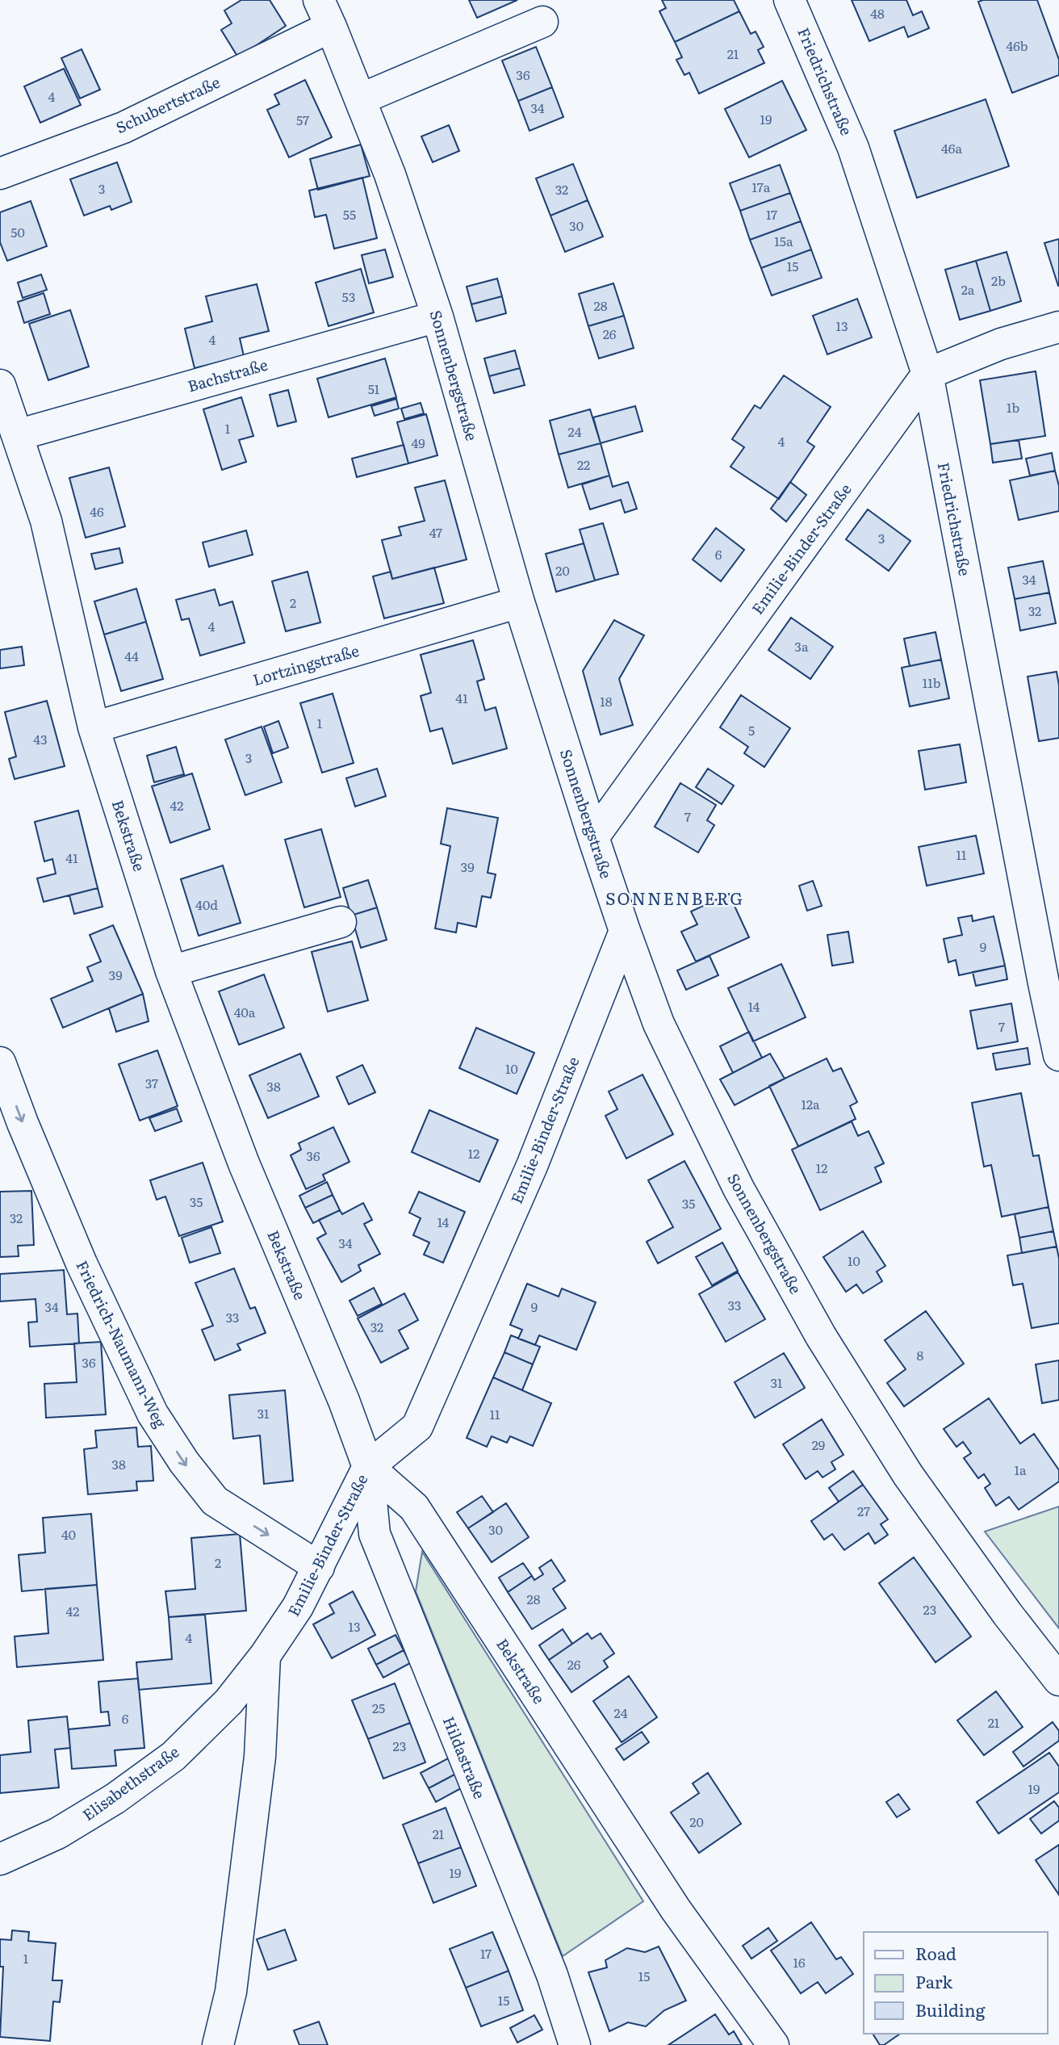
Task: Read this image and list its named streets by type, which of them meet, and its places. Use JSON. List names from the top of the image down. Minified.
{"streets":{"street":["Friedrichstraße","Schubertstraße","Bachstraße","Sonnenbergstraße","Emilie-Binder-Straße","Lortzingstraße","Bekstraße","Friedrich-Naumann-Weg","Hildastraße","Elisabethstraße"]},"crossings":[["Friedrichstraße","Emilie-Binder-Straße"],["Schubertstraße","Sonnenbergstraße"],["Bachstraße","Sonnenbergstraße"],["Bachstraße","Bekstraße"],["Sonnenbergstraße","Emilie-Binder-Straße"],["Sonnenbergstraße","Lortzingstraße"],["Emilie-Binder-Straße","Bekstraße"],["Emilie-Binder-Straße","Friedrich-Naumann-Weg"],["Emilie-Binder-Straße","Hildastraße"],["Emilie-Binder-Straße","Elisabethstraße"],["Lortzingstraße","Bekstraße"],["Bekstraße","Hildastraße"]],"one_way":["Friedrich-Naumann-Weg"],"districts":["SONNENBERG"],"house_numbers":["48","46b","21","36","4","34","19","57","46a","17a","3","32","55","17","30","50","15a","15","2b","2a","53","28","13","26","4","51","1b","1","24","4","49","22","46","47","3","6","20","34","2","32","4","3a","44","11b","41","18","1","5","43","3","42","7","11","41","39","40d","9","39","14","40a","7","10","37","38","12a","12","36","12","35","35","32","14","34","10","33","34","9","33","32","8","36","31","31","11","29","38","1a","27","30","40","2","28","23","42","13","4","26","25","24","6","21","23","19","20","21","19","17","1","16","15","15"],"legend":["Road","Park","Building"]}
